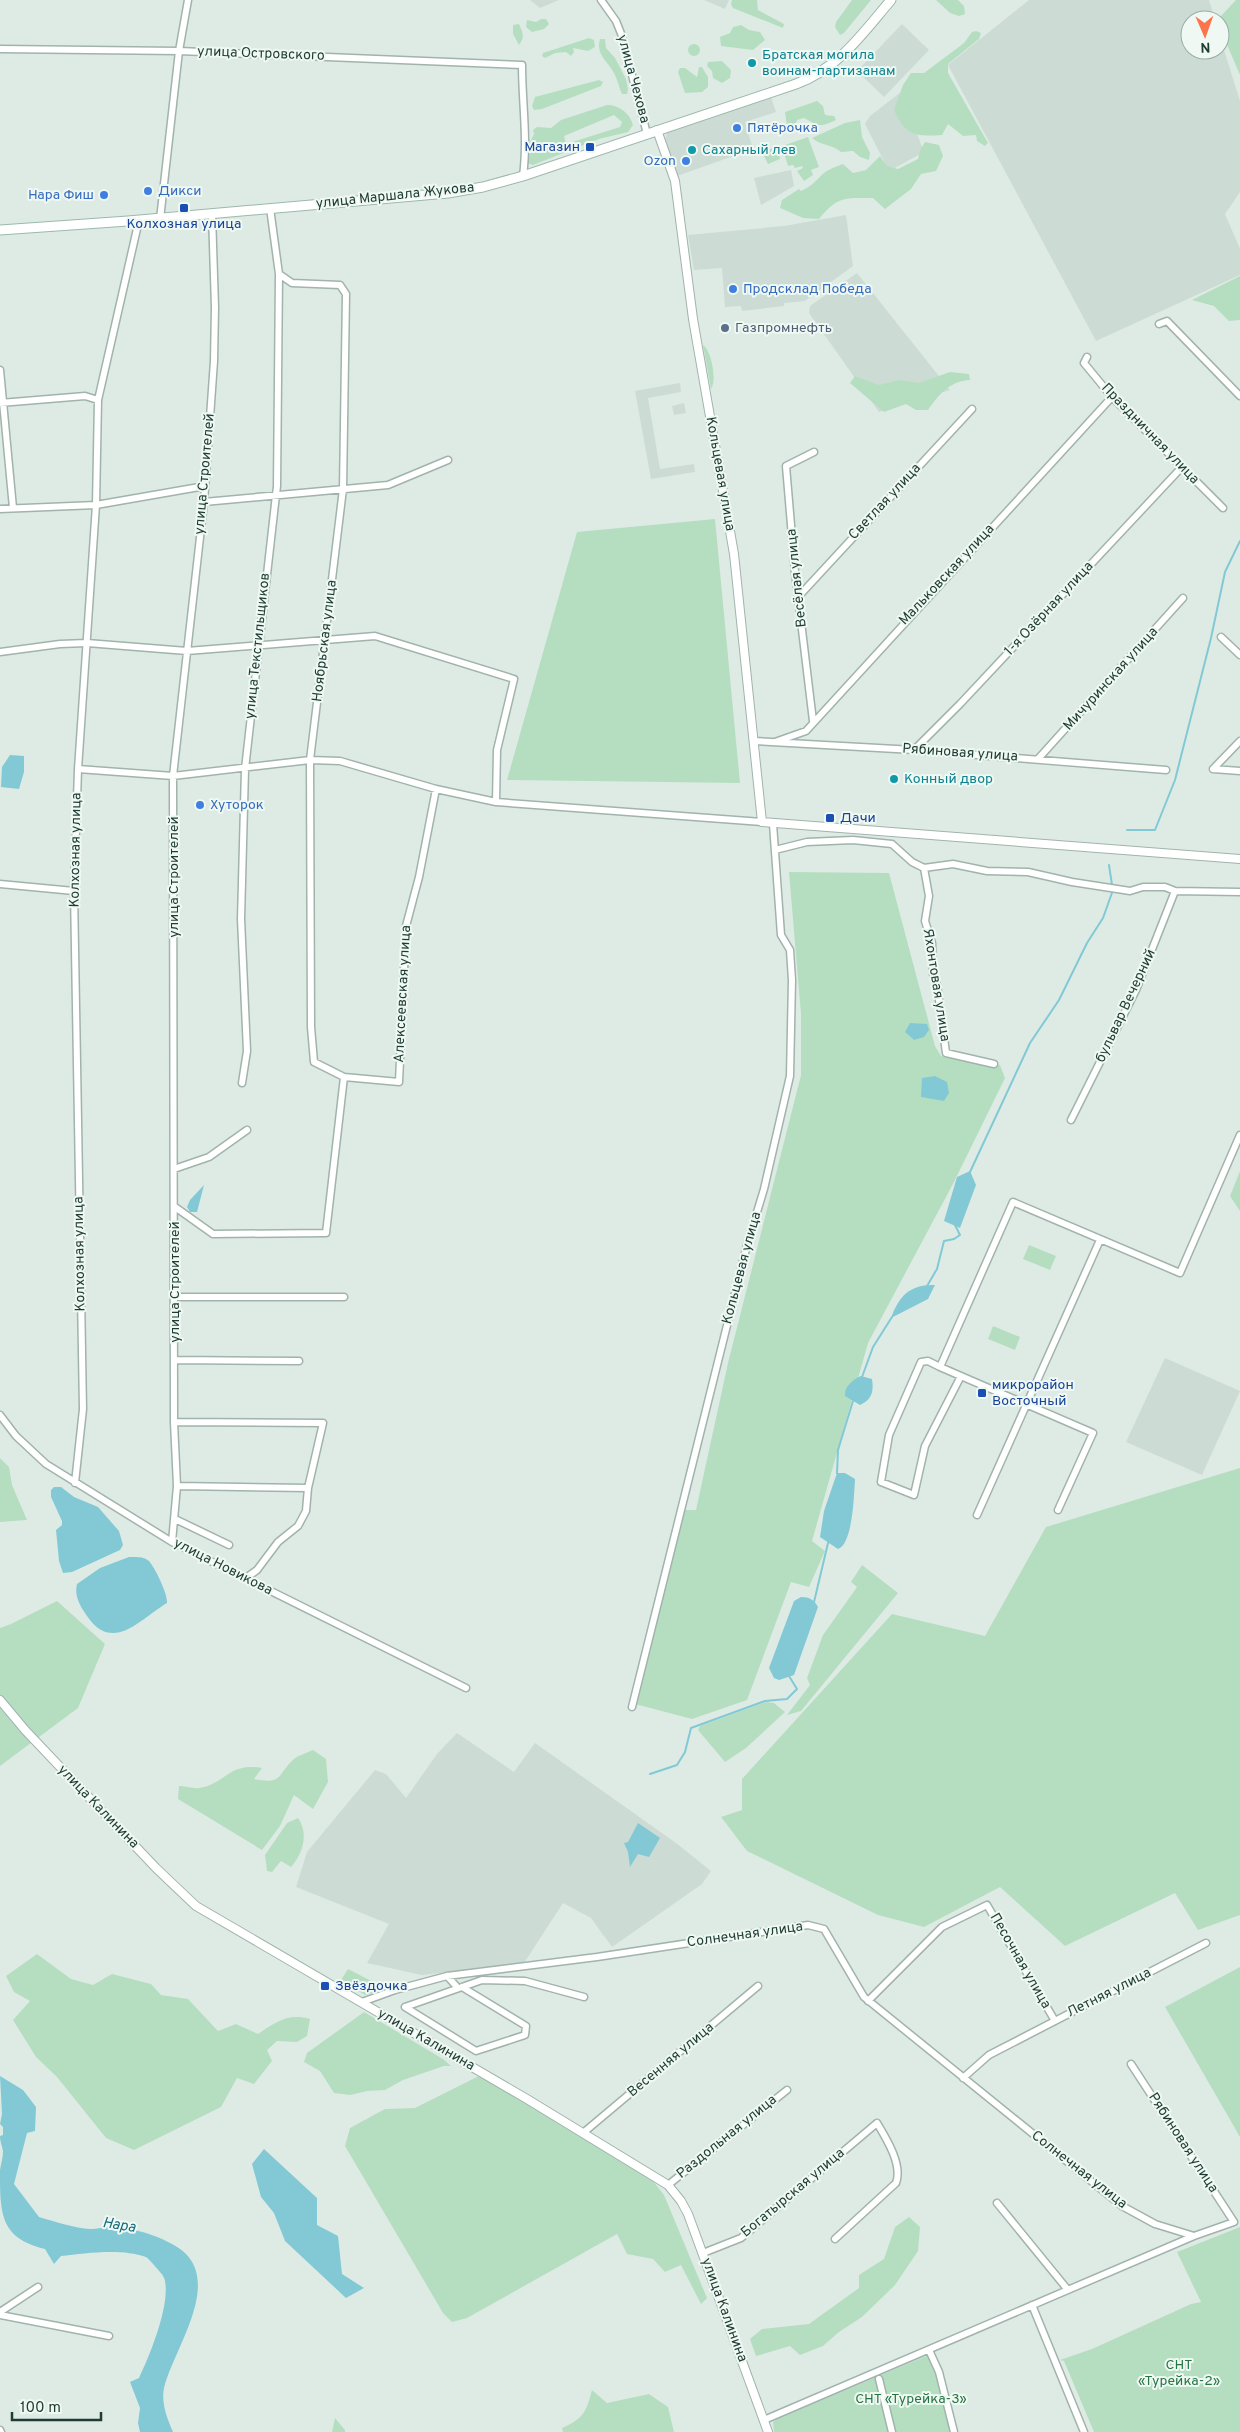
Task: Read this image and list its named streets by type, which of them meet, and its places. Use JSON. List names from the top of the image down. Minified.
{"streets":{"main road":["улица Маршала Жукова"],"street":["улица Островского","улица Чехова","Праздничная улица","улица Строителей","Кольцевая улица","Светлая улица","Мальковская улица","Весёлая улица","1-я Озёрная улица","Ноябрьская улица","улица Текстильщиков","Мичуринская улица","Рябиновая улица","Колхозная улица","Яхонтовая улица","Алексеевская улица","бульвар Вечерний","улица Новикова","улица Калинина","Солнечная улица","Песочная улица","Летняя улица","Весенняя улица","Раздольная улица","Богатырская улица"]},"crossings":[["улица Островского","улица Маршала Жукова"],["улица Чехова","улица Маршала Жукова"],["улица Маршала Жукова","улица Строителей"],["улица Маршала Жукова","Кольцевая улица"],["улица Маршала Жукова","улица Текстильщиков"],["улица Маршала Жукова","Колхозная улица"],["Праздничная улица","Мальковская улица"],["Праздничная улица","1-я Озёрная улица"],["улица Строителей","улица Новикова"],["Кольцевая улица","Рябиновая улица"],["Светлая улица","Весёлая улица"],["Мальковская улица","Весёлая улица"],["Мальковская улица","Рябиновая улица"],["1-я Озёрная улица","Рябиновая улица"],["Ноябрьская улица","улица Текстильщиков"],["Ноябрьская улица","Алексеевская улица"],["Мичуринская улица","Рябиновая улица"],["Рябиновая улица","Солнечная улица"],["Колхозная улица","улица Новикова"],["улица Калинина","Солнечная улица"],["улица Калинина","Весенняя улица"],["улица Калинина","Раздольная улица"],["улица Калинина","Богатырская улица"],["Солнечная улица","Песочная улица"],["Солнечная улица","Летняя улица"],["Песочная улица","Летняя улица"]],"water":["Нара"],"parks":["СНТ «Турейка-2»","СНТ «Турейка-3»"],"places":{"other":["Братская могила воинам-партизанам","Пятёрочка","Сахарный лев","Ozon","Дикси","Нара Фиш","Продсклад Победа","Газпромнефть","Конный двор","Хуторок"],"transit":["Магазин","Колхозная улица","Дачи","микрорайон Восточный","Звёздочка"]},"scale_bar":"100 m","north":"bottom"}
